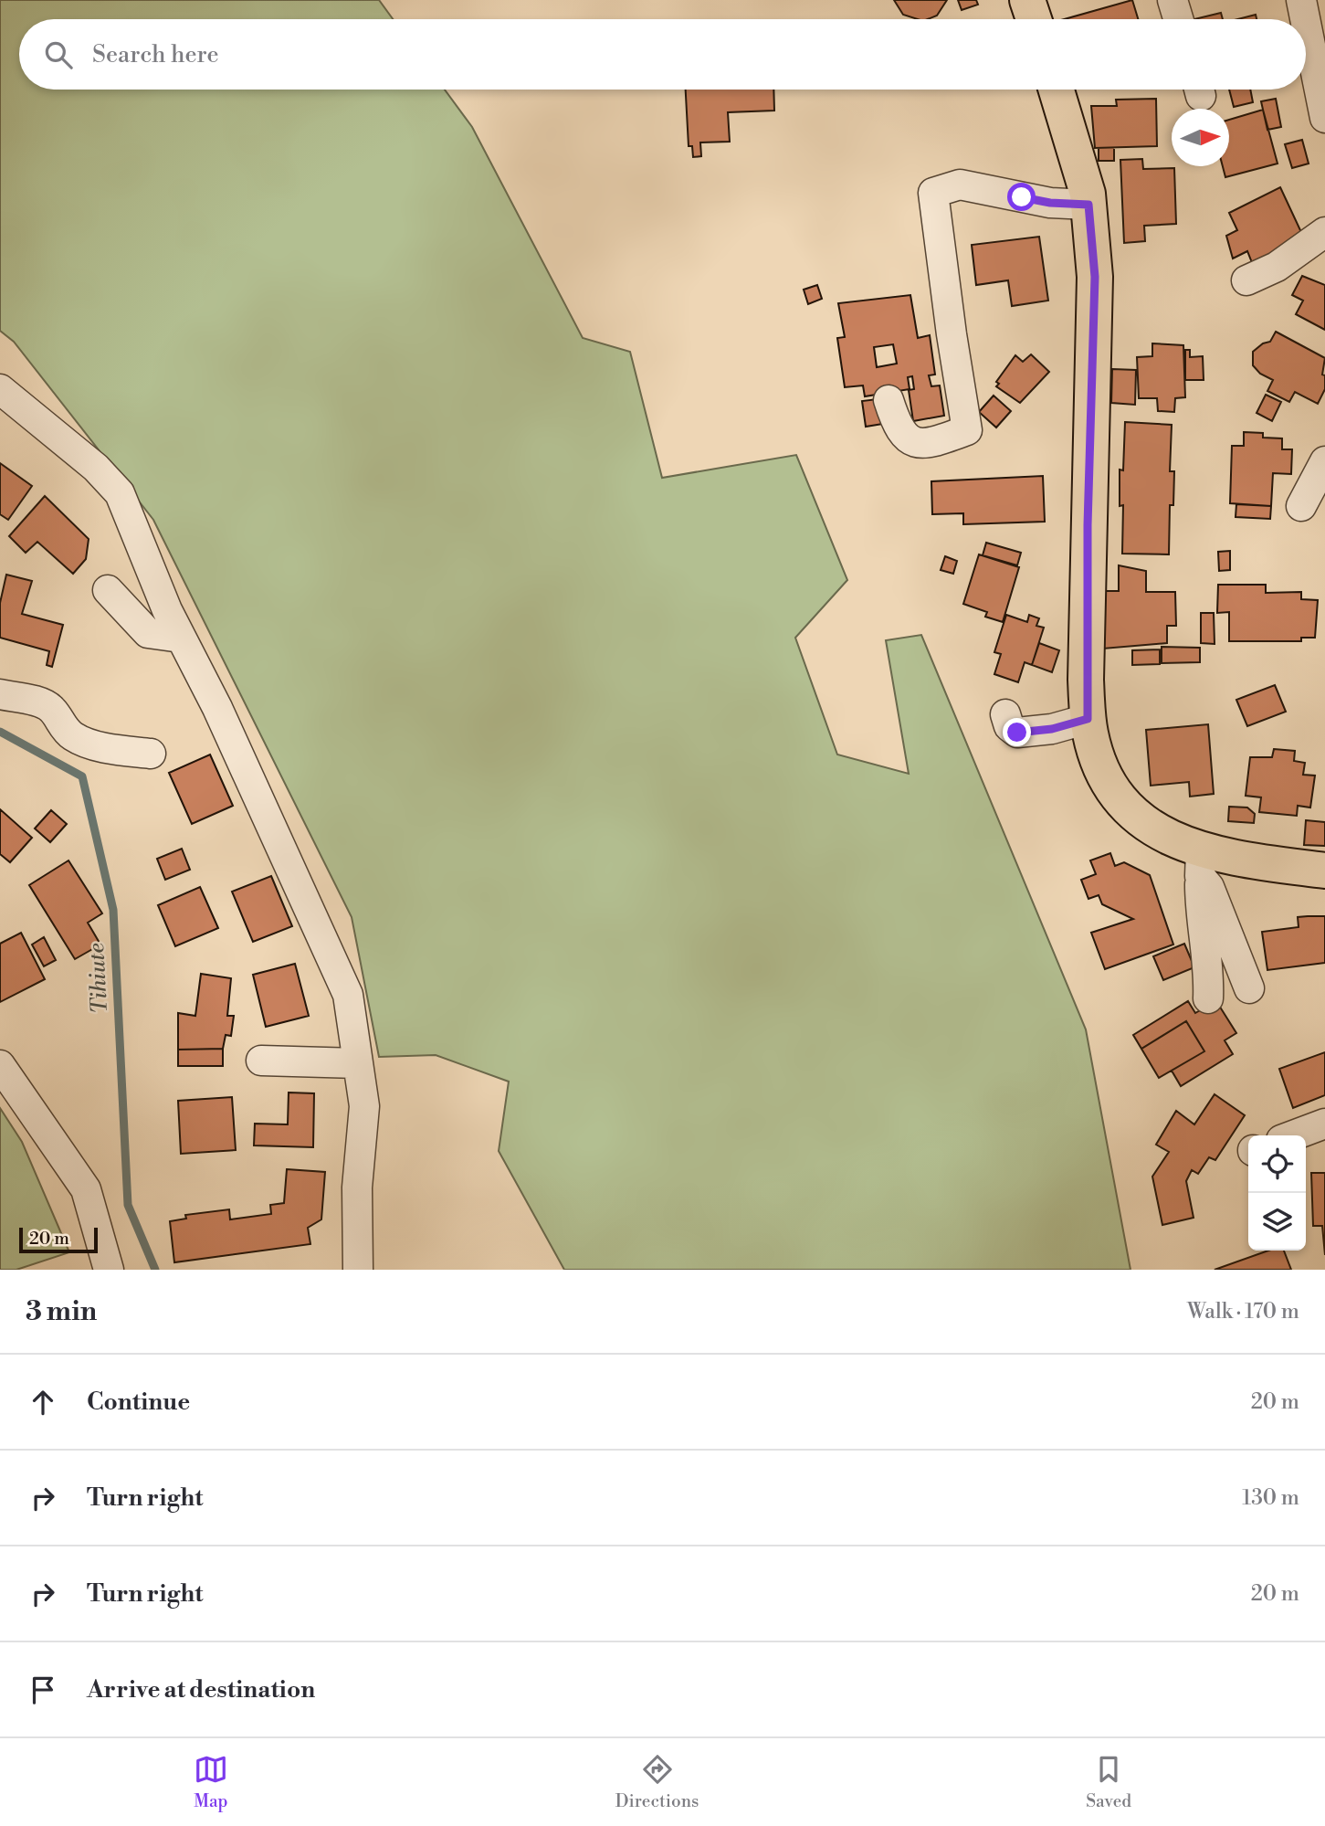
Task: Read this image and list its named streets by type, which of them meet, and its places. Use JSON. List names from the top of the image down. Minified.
{"water":["Tihiute"],"scale_bar":"20 m","north":"right","page":{"search":"Search here","scale":"20 m","heading":["3 min","Walk · 170 m"],"list":[["Continue","20 m"],["Turn right","130 m"],["Turn right","20 m"],"Arrive at destination"],"nav":["Map","Directions","Saved"]}}
